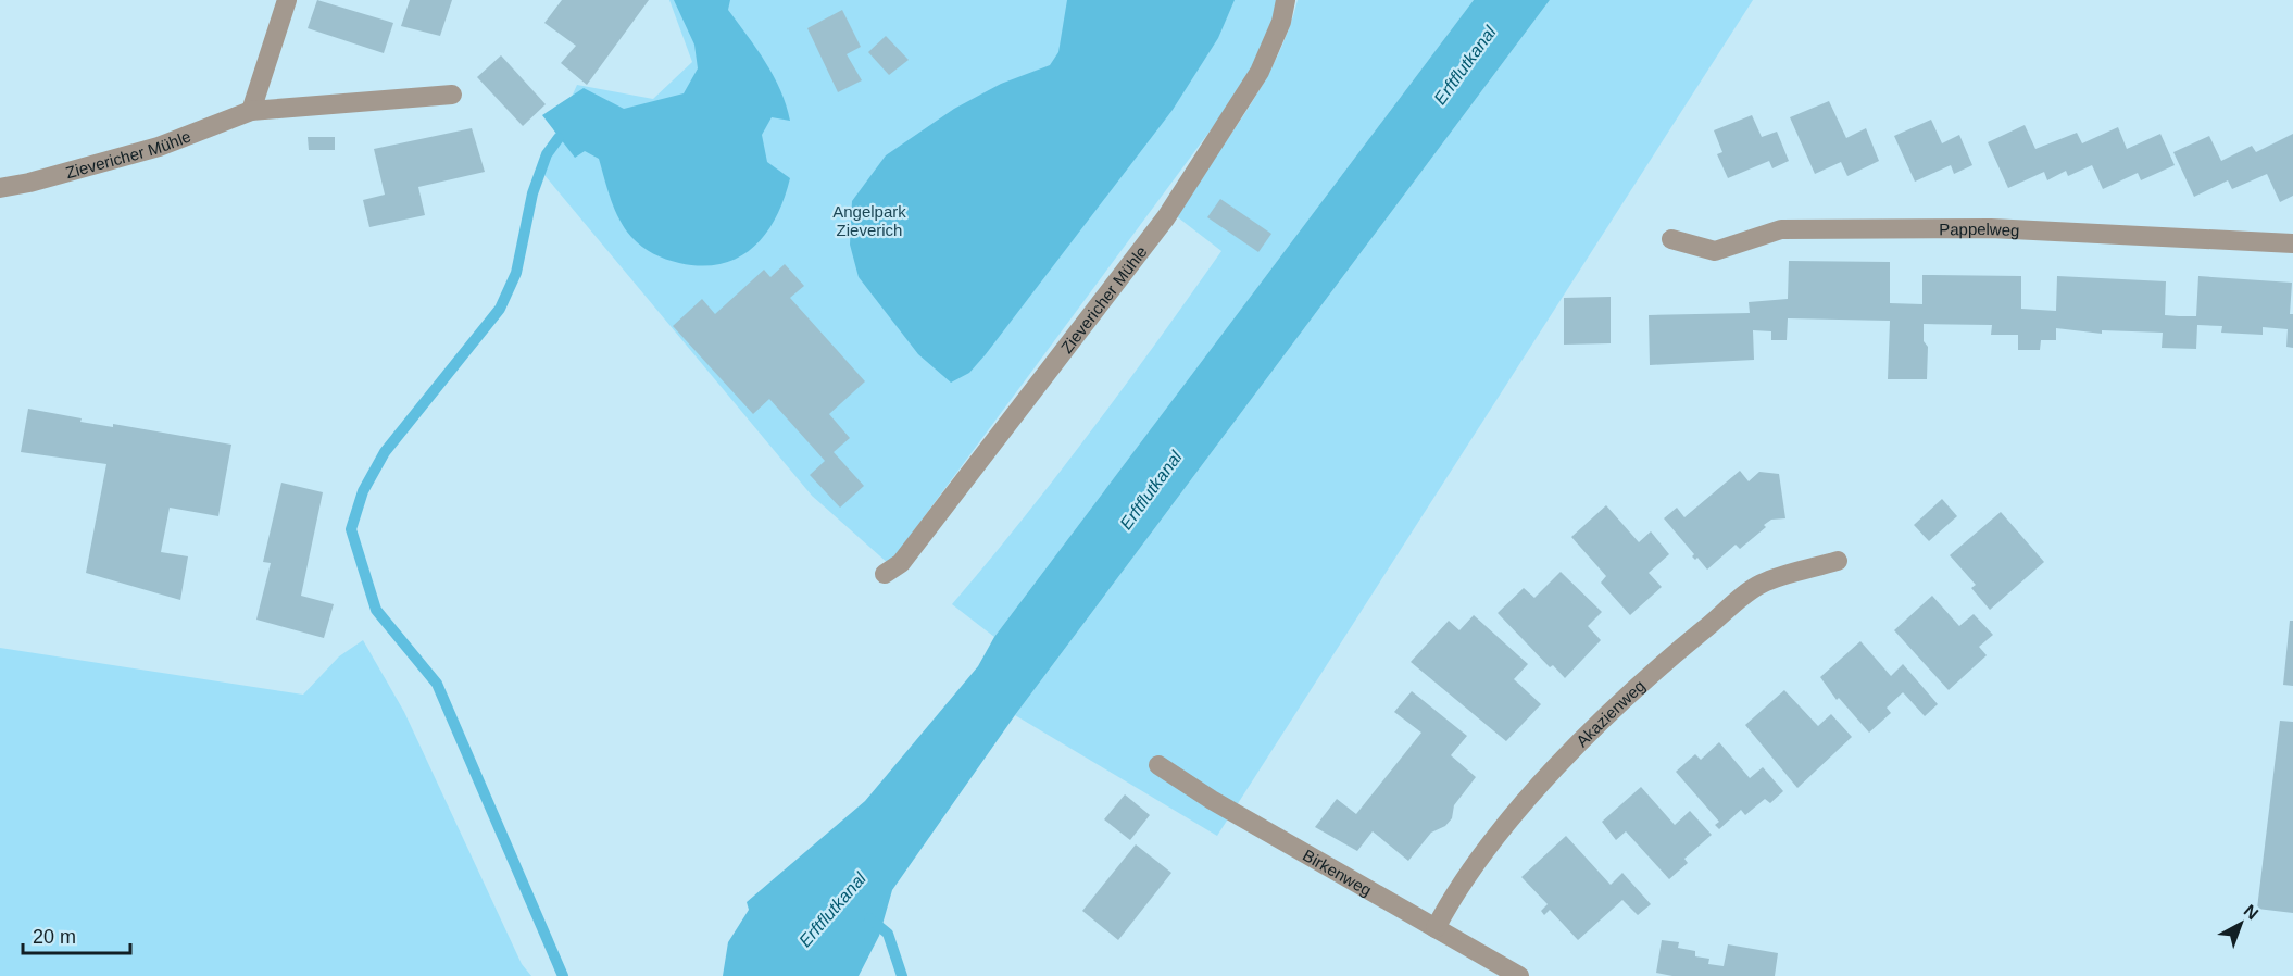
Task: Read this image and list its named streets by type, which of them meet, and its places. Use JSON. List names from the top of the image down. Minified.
{"streets":{"street":["Zievericher Mühle","Pappelweg","Akazienweg","Birkenweg"]},"crossings":[["Akazienweg","Birkenweg"]],"water":["Erftflutkanal"],"parks":["Angelpark Zieverich"],"scale_bar":"20 m","north":"top right"}
